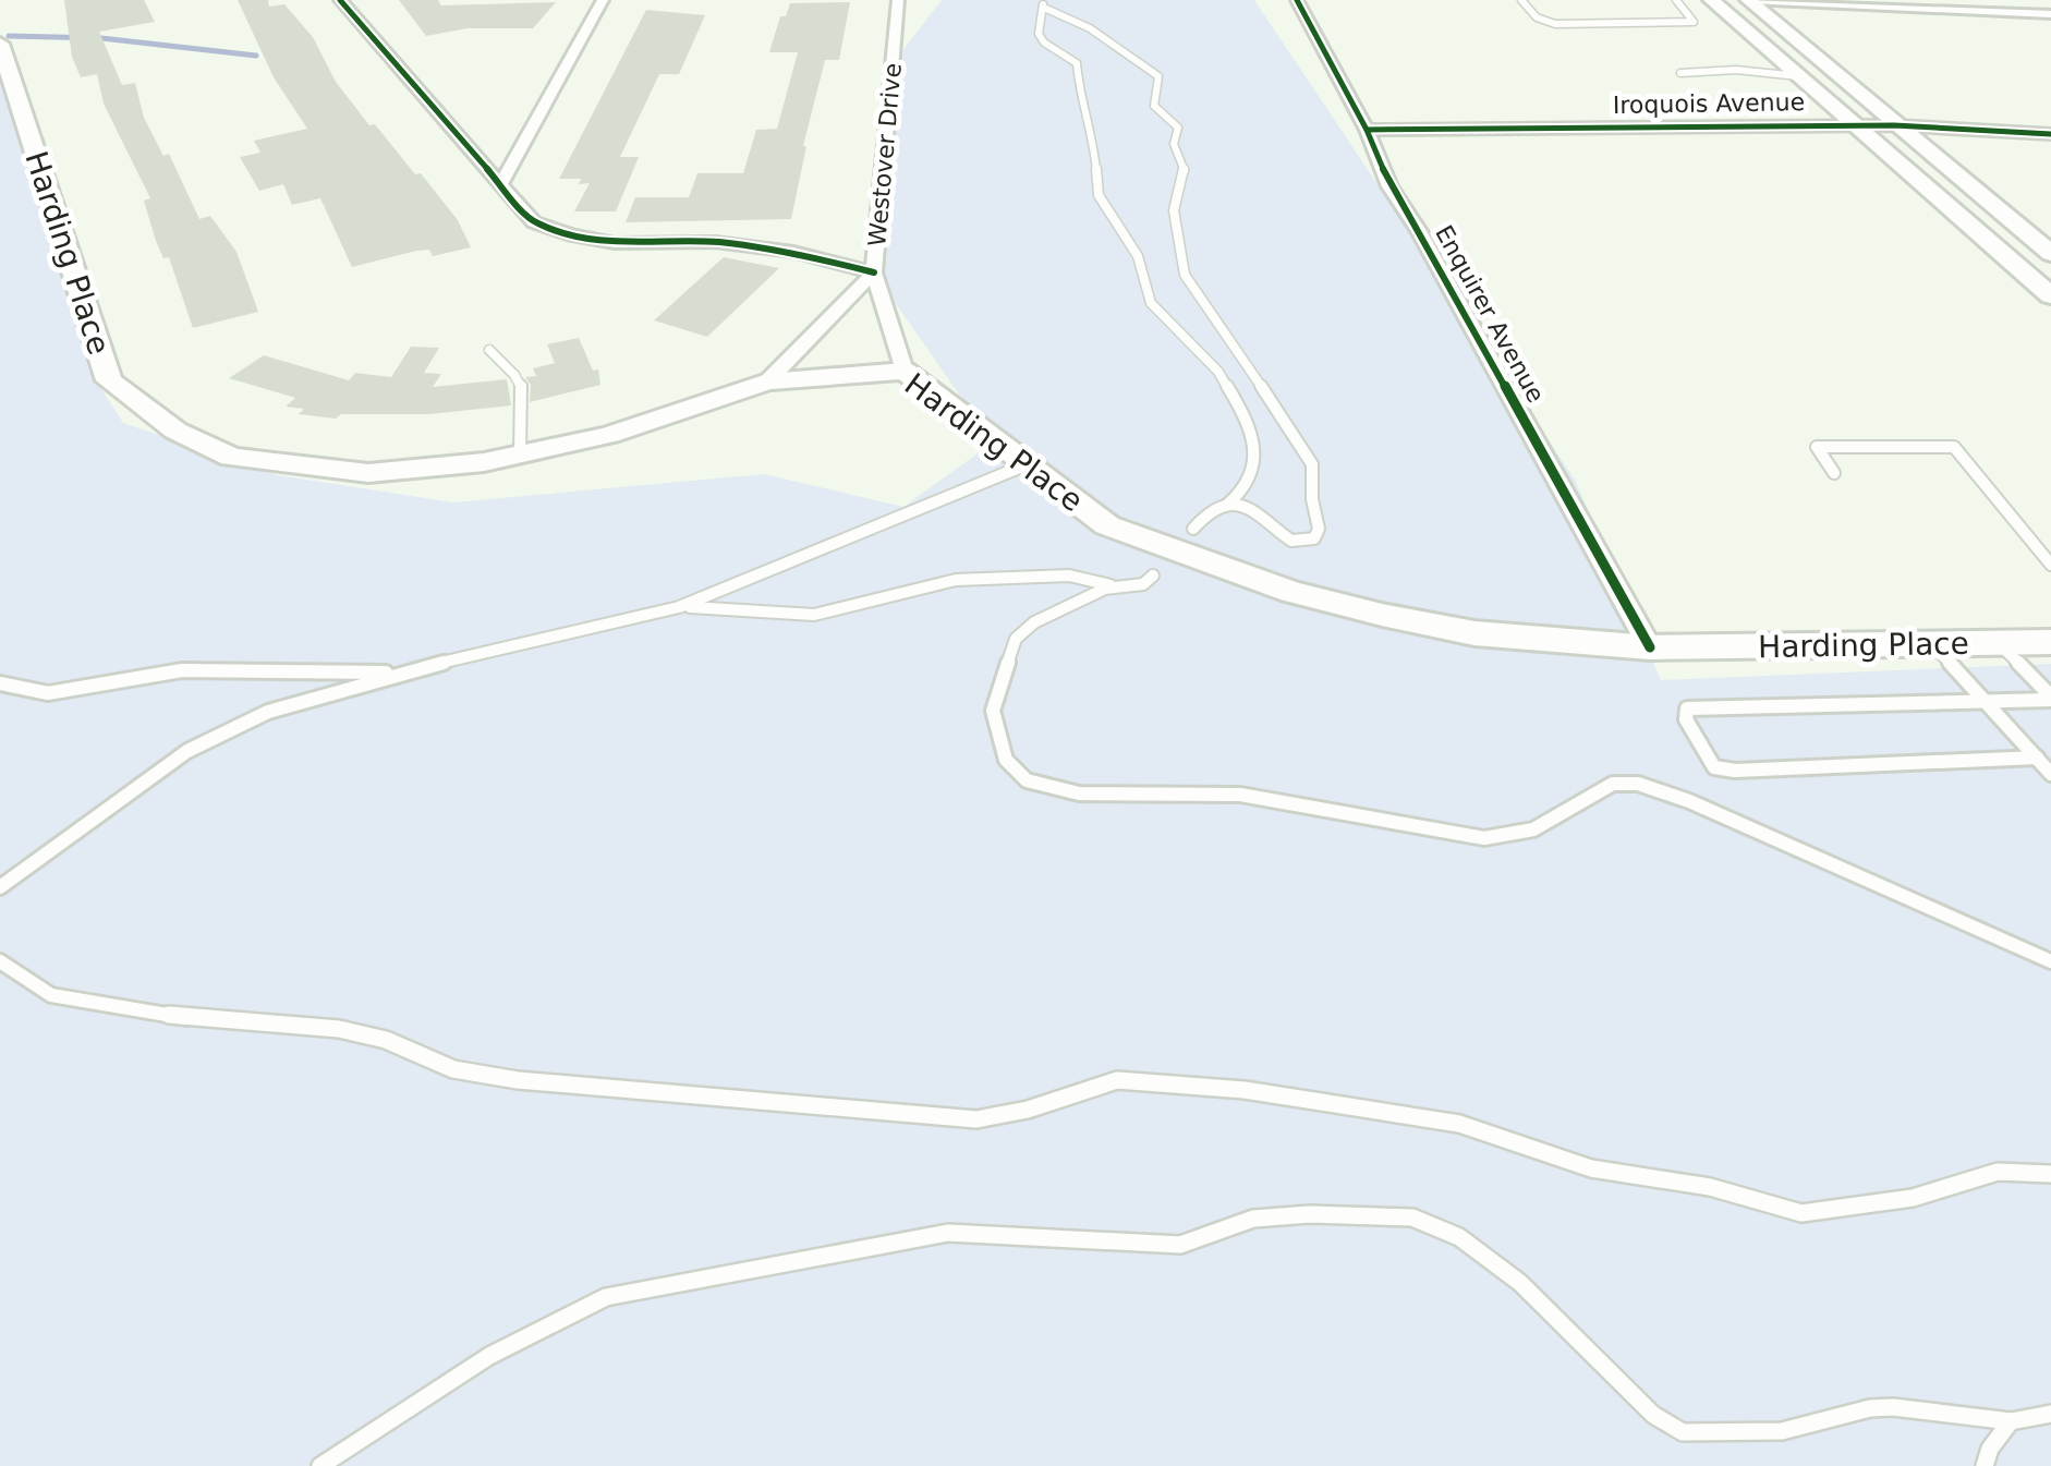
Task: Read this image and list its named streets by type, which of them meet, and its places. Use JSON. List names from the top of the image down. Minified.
{"streets":{"main road":["Harding Place"],"street":["Iroquois Avenue","Westover Drive","Enquirer Avenue"]},"crossings":[["Iroquois Avenue","Enquirer Avenue"],["Westover Drive","Harding Place"],["Harding Place","Enquirer Avenue"]]}
